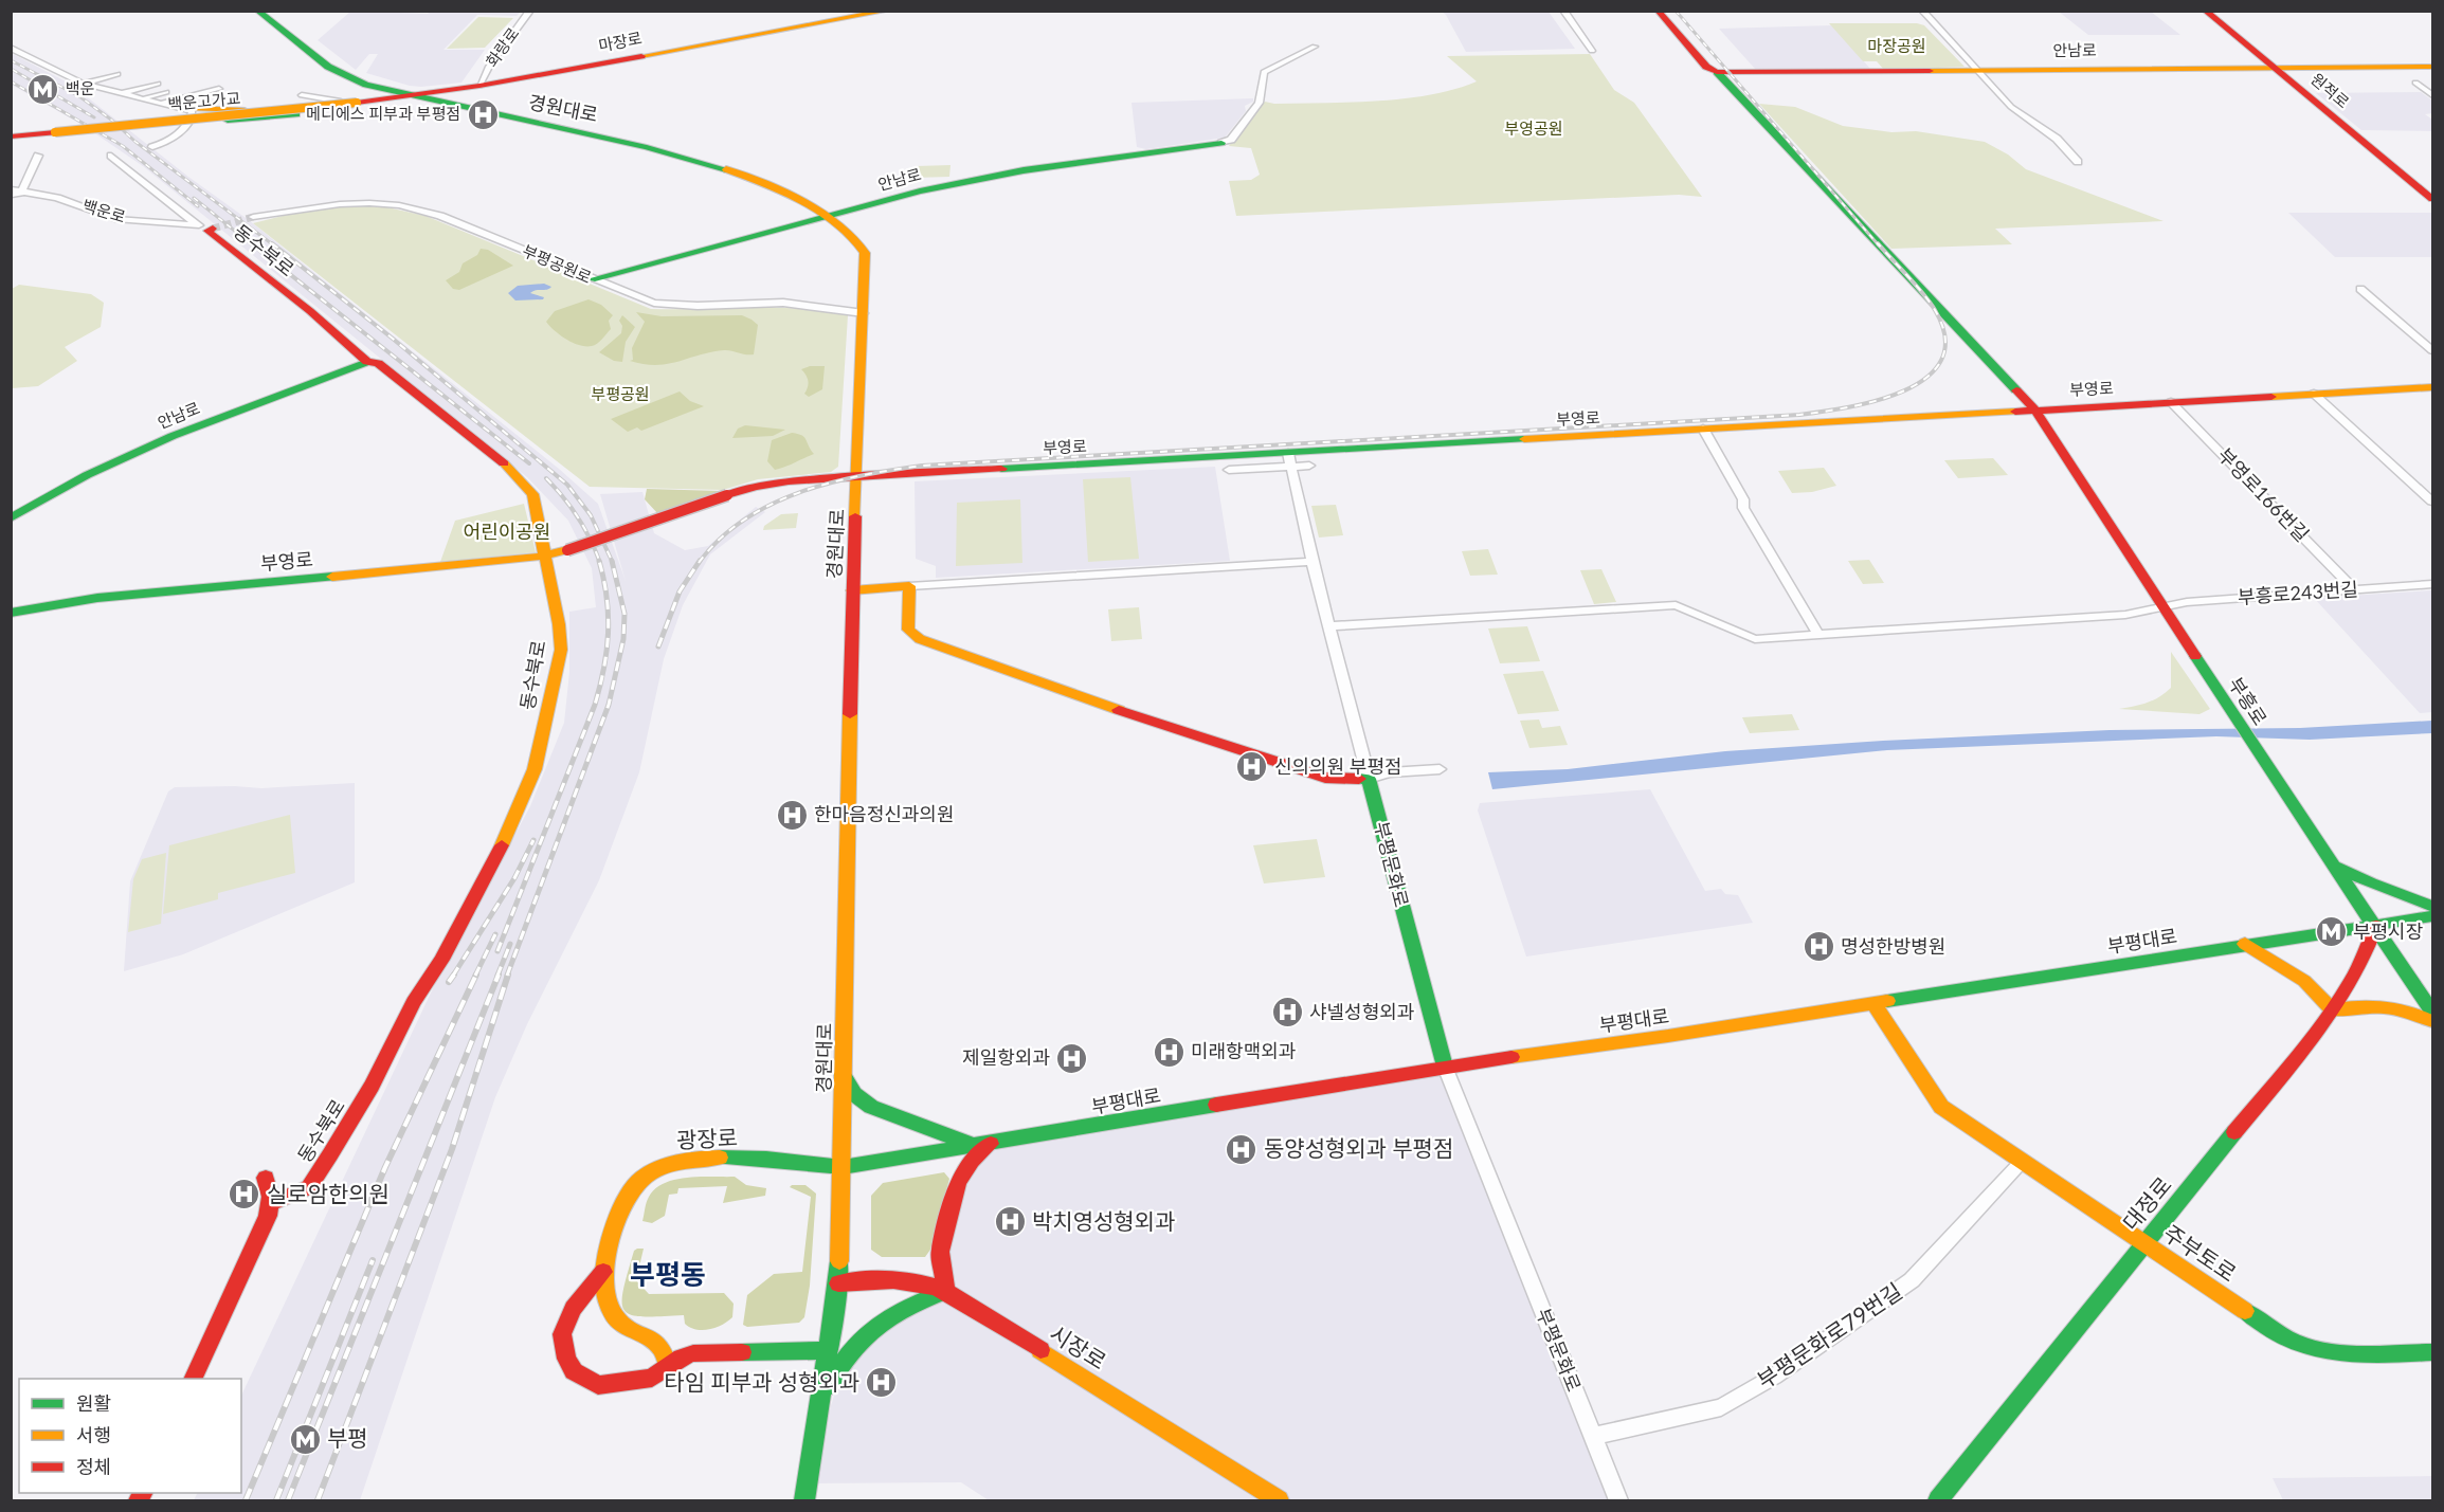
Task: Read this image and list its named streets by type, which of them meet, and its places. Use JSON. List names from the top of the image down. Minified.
{"streets":{"main road":["마장로","안남로","원적로","백운고가교","경원대로","동수북로","부영로","부흥로","부평문화로","부평대로","광장로","대정로","주부토로","시장로"],"street":["화랑로","백운로","부평공원로","부영로166번길","부흥로243번길","부평문화로79번길"]},"crossings":[["마장로","화랑로"],["마장로","백운고가교"],["마장로","경원대로"],["안남로","원적로"],["안남로","경원대로"],["안남로","동수북로"],["안남로","부평공원로"],["안남로","부흥로"],["경원대로","부평공원로"],["경원대로","부영로"],["경원대로","부평대로"],["경원대로","광장로"],["경원대로","시장로"],["백운로","동수북로"],["동수북로","부영로"],["부영로","부영로166번길"],["부영로","부흥로"],["부영로166번길","부흥로243번길"],["부흥로243번길","부흥로"],["부흥로","부평대로"],["부흥로","대정로"],["부평문화로","부평대로"],["부평문화로","부평문화로79번길"],["부평대로","광장로"],["부평대로","대정로"],["부평대로","주부토로"],["대정로","주부토로"],["주부토로","부평문화로79번길"]],"districts":["부평동"],"parks":["마장공원","부영공원","부평공원","어린이공원"],"places":{"metro station":["백운","부평시장","부평"],"hospital":["메디에스 피부과 부평점","신의의원 부평점","한마음정신과의원","명성한방병원","샤넬성형외과","미래항맥외과","제일항외과","동양성형외과 부평점","실로암한의원","박치영성형외과","타임 피부과 성형외과"]},"legend":["원활","서행","정체"]}
